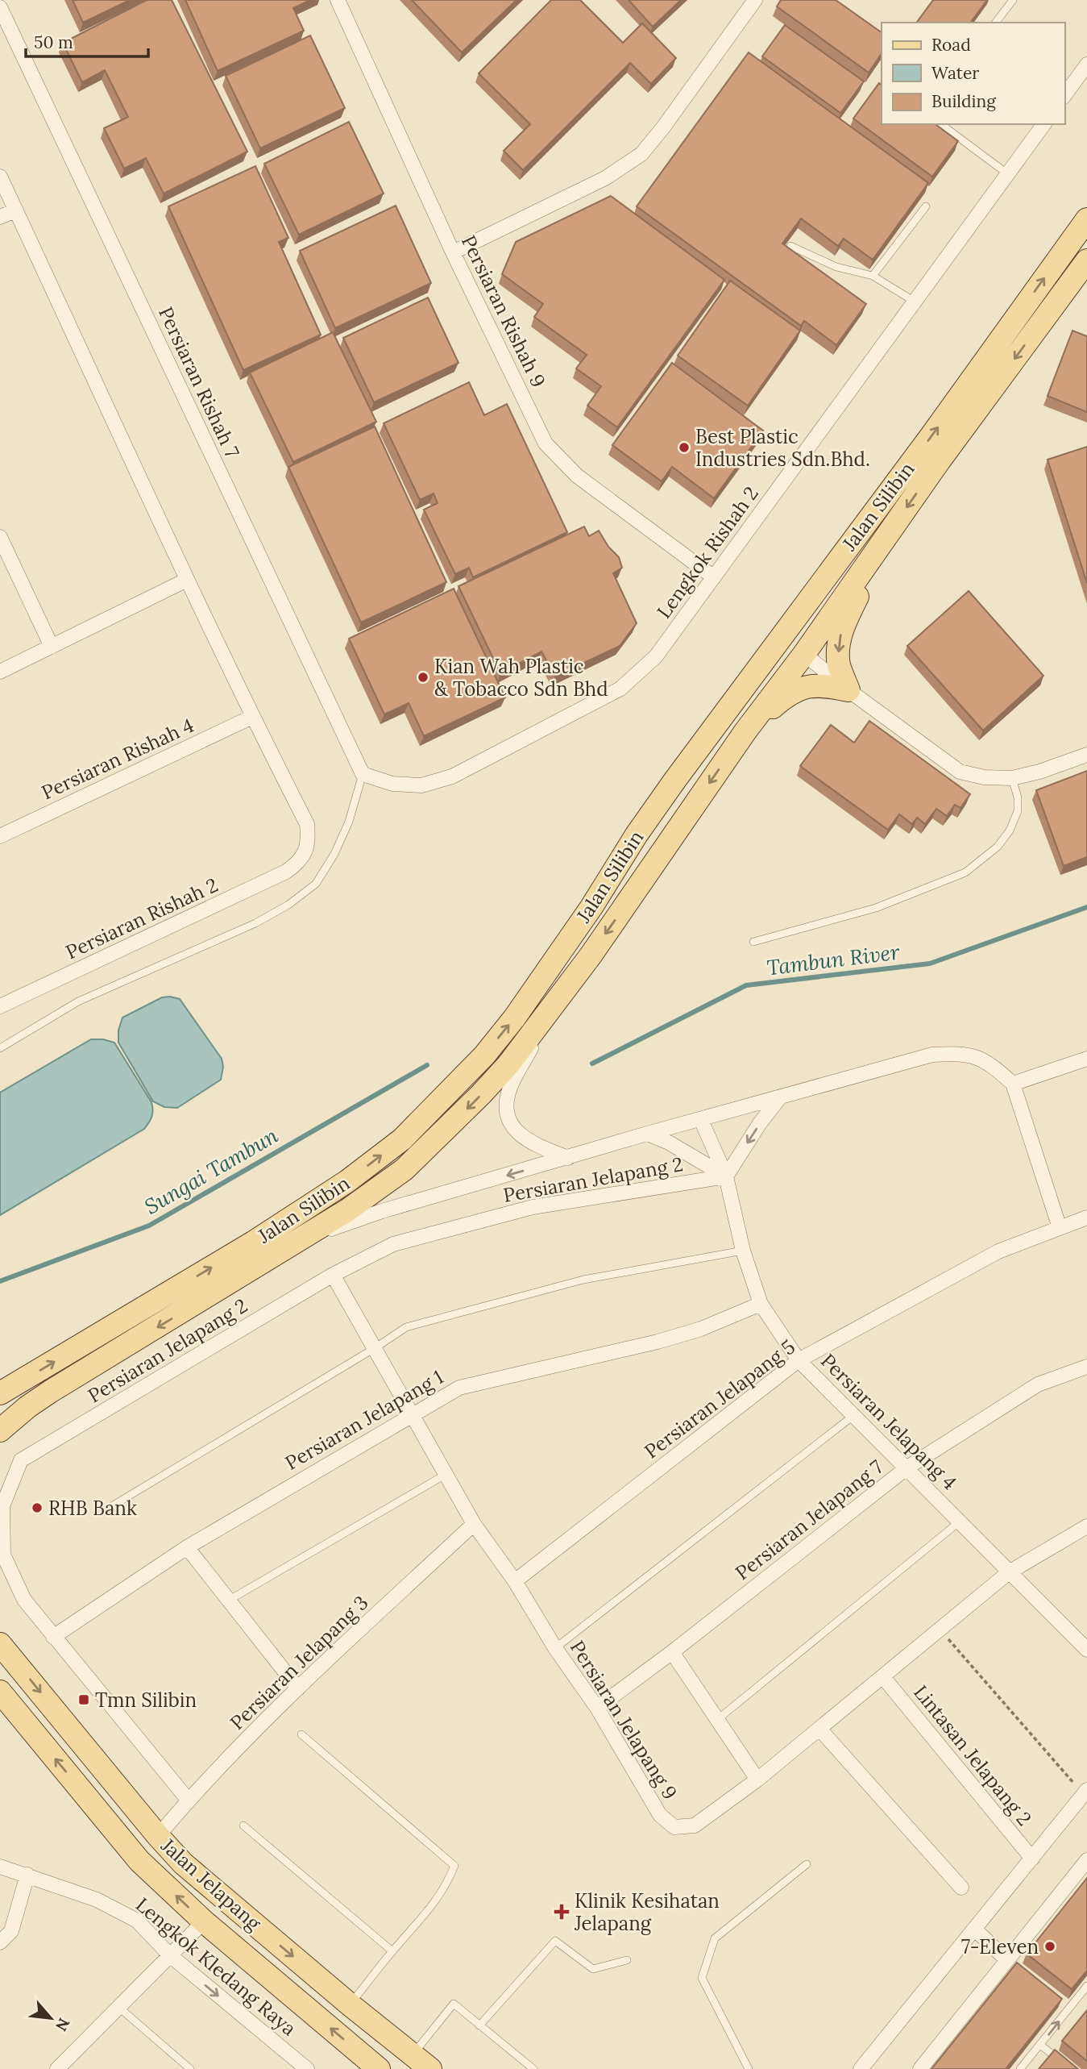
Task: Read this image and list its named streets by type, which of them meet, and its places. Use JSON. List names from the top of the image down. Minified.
{"streets":{"main road":["Jalan Silibin","Jalan Jelapang"],"street":["Persiaran Rishah 9","Persiaran Rishah 7","Lengkok Rishah 2","Persiaran Rishah 4","Persiaran Rishah 2","Persiaran Jelapang 2","Persiaran Jelapang 5","Persiaran Jelapang 1","Persiaran Jelapang 4","Persiaran Jelapang 7","Persiaran Jelapang 3","Persiaran Jelapang 9","Lintasan Jelapang 2","Lengkok Kledang Raya"]},"crossings":[["Persiaran Rishah 9","Lengkok Rishah 2"],["Persiaran Rishah 7","Lengkok Rishah 2"],["Jalan Silibin","Persiaran Jelapang 4"],["Persiaran Rishah 4","Persiaran Rishah 2"],["Persiaran Jelapang 2","Persiaran Jelapang 1"],["Persiaran Jelapang 2","Persiaran Jelapang 4"],["Persiaran Jelapang 2","Persiaran Jelapang 3"],["Persiaran Jelapang 2","Persiaran Jelapang 9"],["Persiaran Jelapang 5","Persiaran Jelapang 4"],["Persiaran Jelapang 5","Persiaran Jelapang 9"],["Persiaran Jelapang 1","Persiaran Jelapang 4"],["Persiaran Jelapang 1","Persiaran Jelapang 9"],["Persiaran Jelapang 4","Persiaran Jelapang 7"],["Persiaran Jelapang 4","Persiaran Jelapang 9"],["Persiaran Jelapang 7","Persiaran Jelapang 9"],["Persiaran Jelapang 3","Persiaran Jelapang 9"],["Persiaran Jelapang 3","Jalan Jelapang"],["Persiaran Jelapang 9","Lintasan Jelapang 2"]],"one_way":["Lengkok Kledang Raya"],"water":["Tambun River","Sungai Tambun"],"places":{"other":["Best Plastic Industries Sdn.Bhd.","Kian Wah Plastic & Tobacco Sdn Bhd","RHB Bank","7-Eleven"],"transit":["Tmn Silibin"],"health":["Klinik Kesihatan Jelapang"]},"legend":["Road","Water","Building"],"scale_bar":"50 m","north":"bottom right"}
